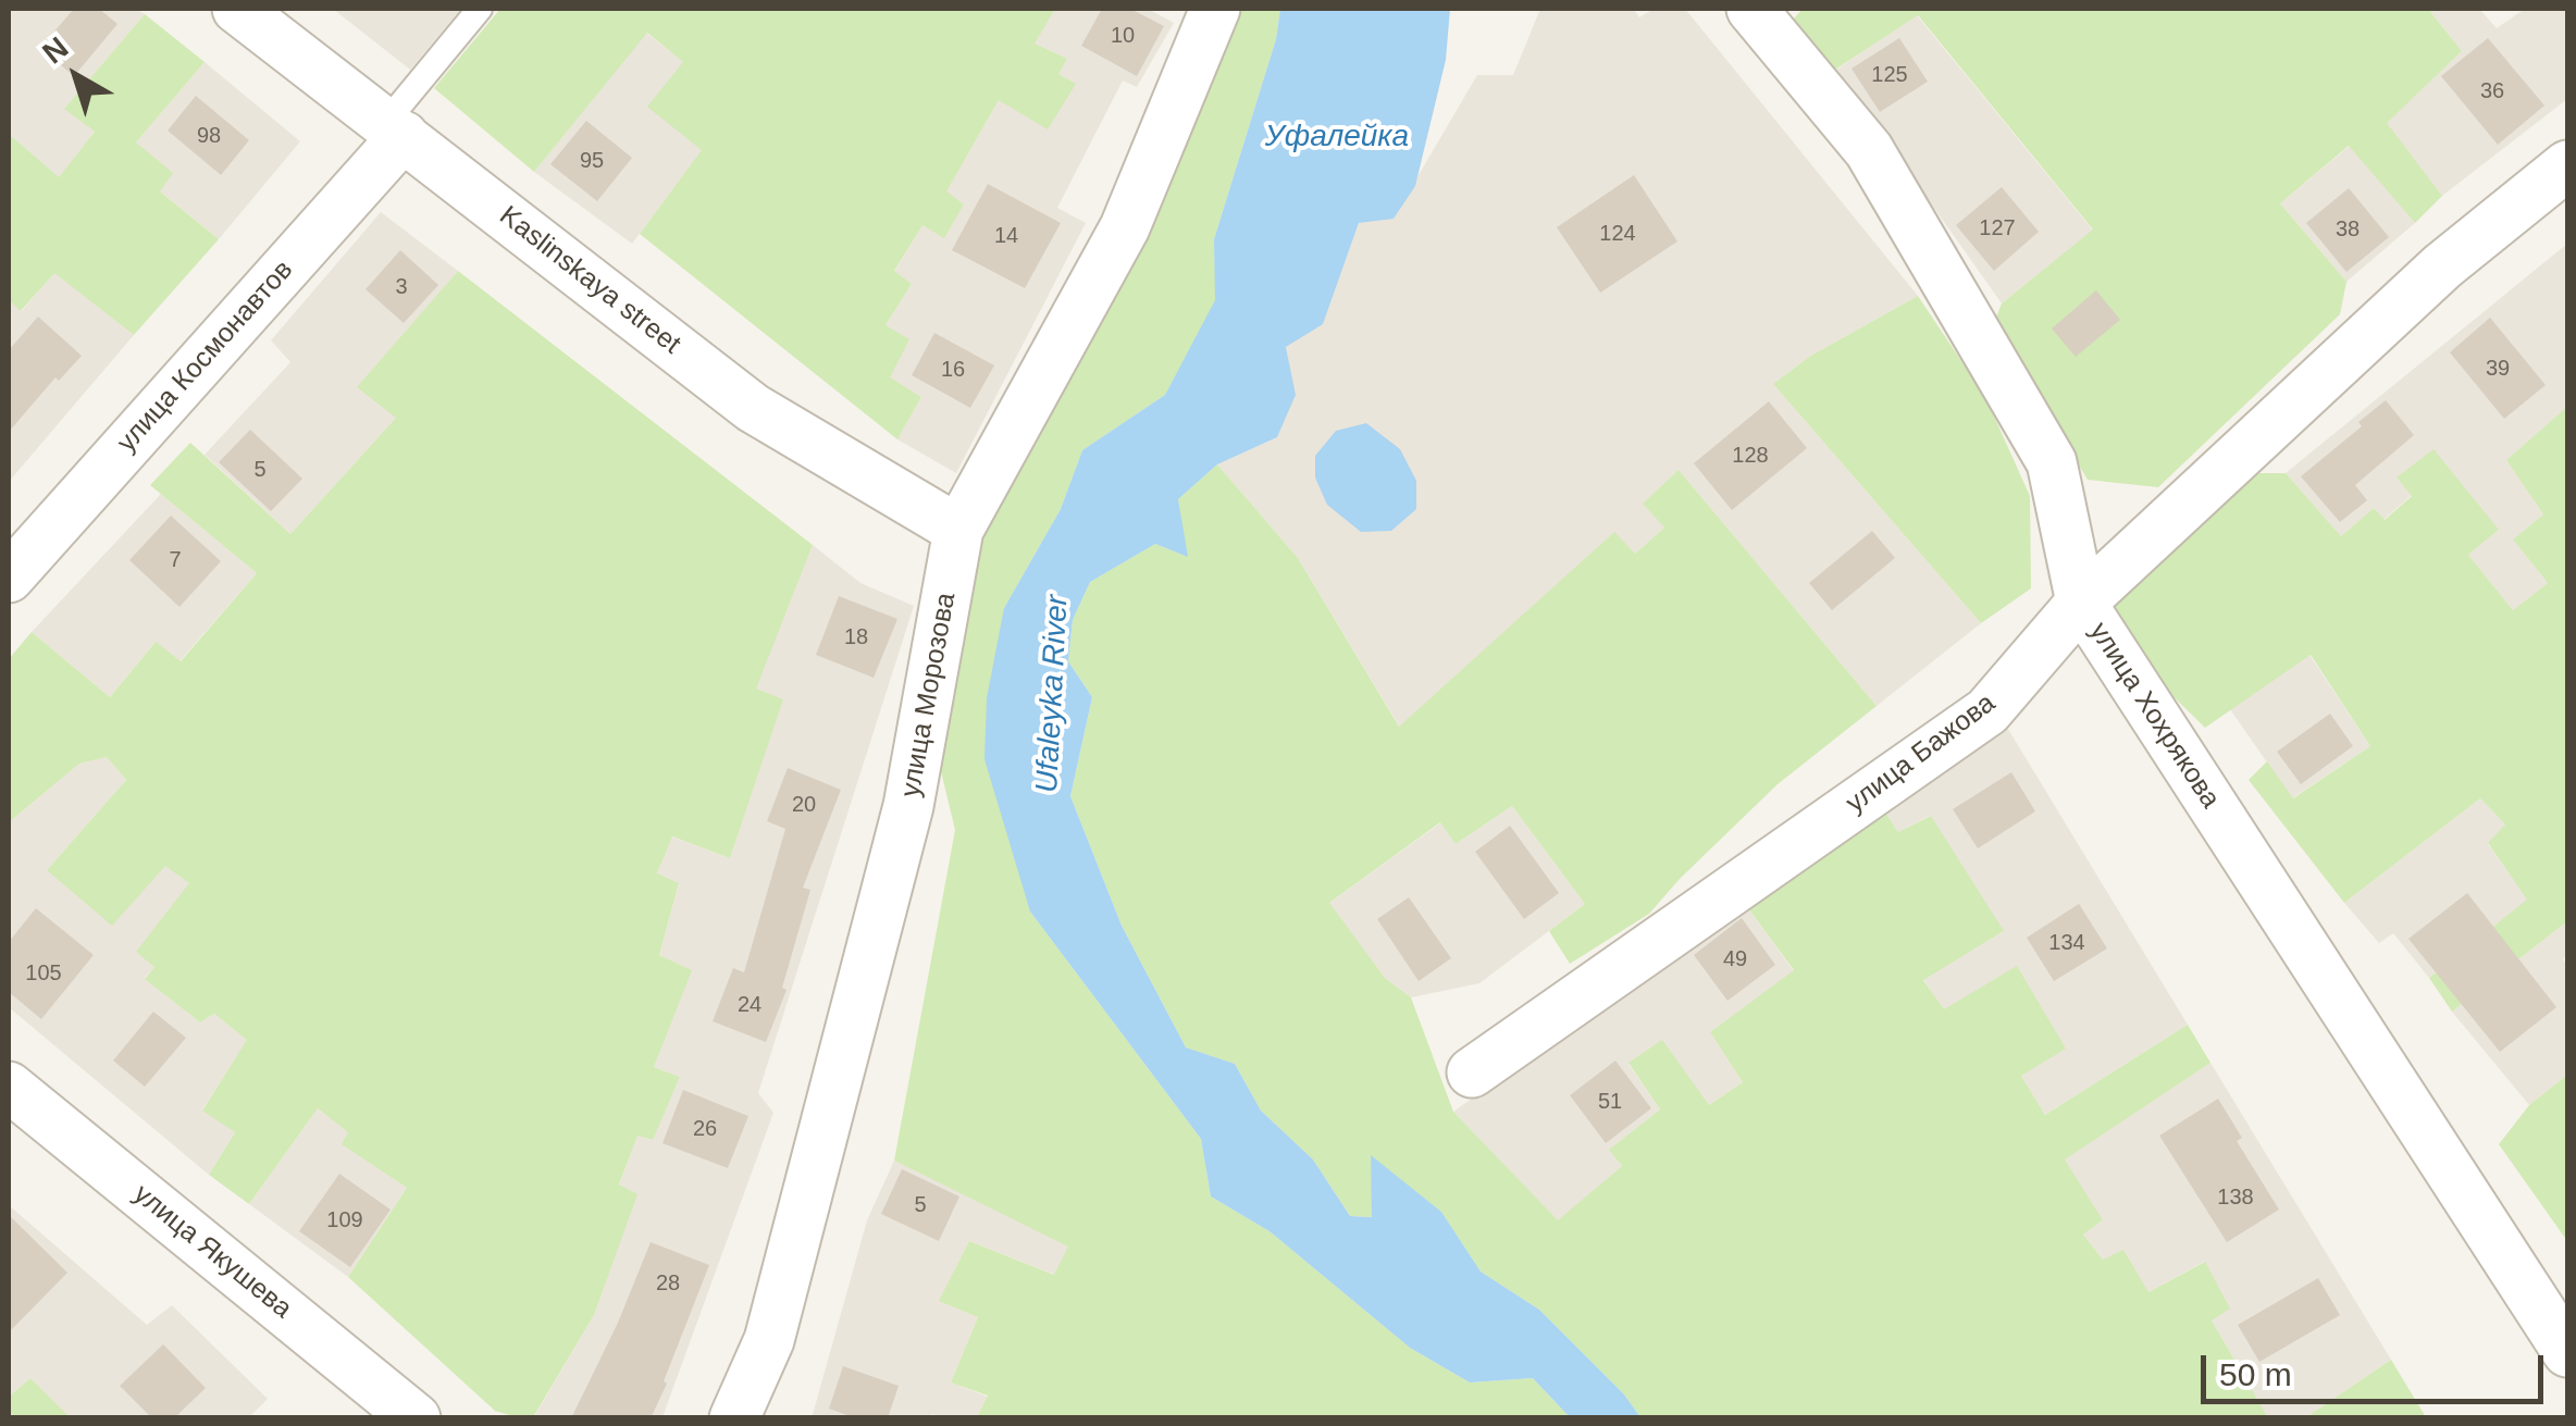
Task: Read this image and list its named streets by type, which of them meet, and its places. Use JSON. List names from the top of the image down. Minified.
{"streets":{"street":["Kaslinskaya street","улица Космонавтов","улица Морозова","улица Хохрякова","улица Бажова","улица Якушева"]},"crossings":[["Kaslinskaya street","улица Космонавтов"],["Kaslinskaya street","улица Морозова"],["улица Хохрякова","улица Бажова"]],"water":["Уфалейка","Ufaleyka River"],"house_numbers":["10","125","36","98","95","127","38","124","14","3","39","16","128","5","7","18","20","134","49","105","24","51","26","138","5","109","28"],"scale_bar":"50 m","north":"top left"}
